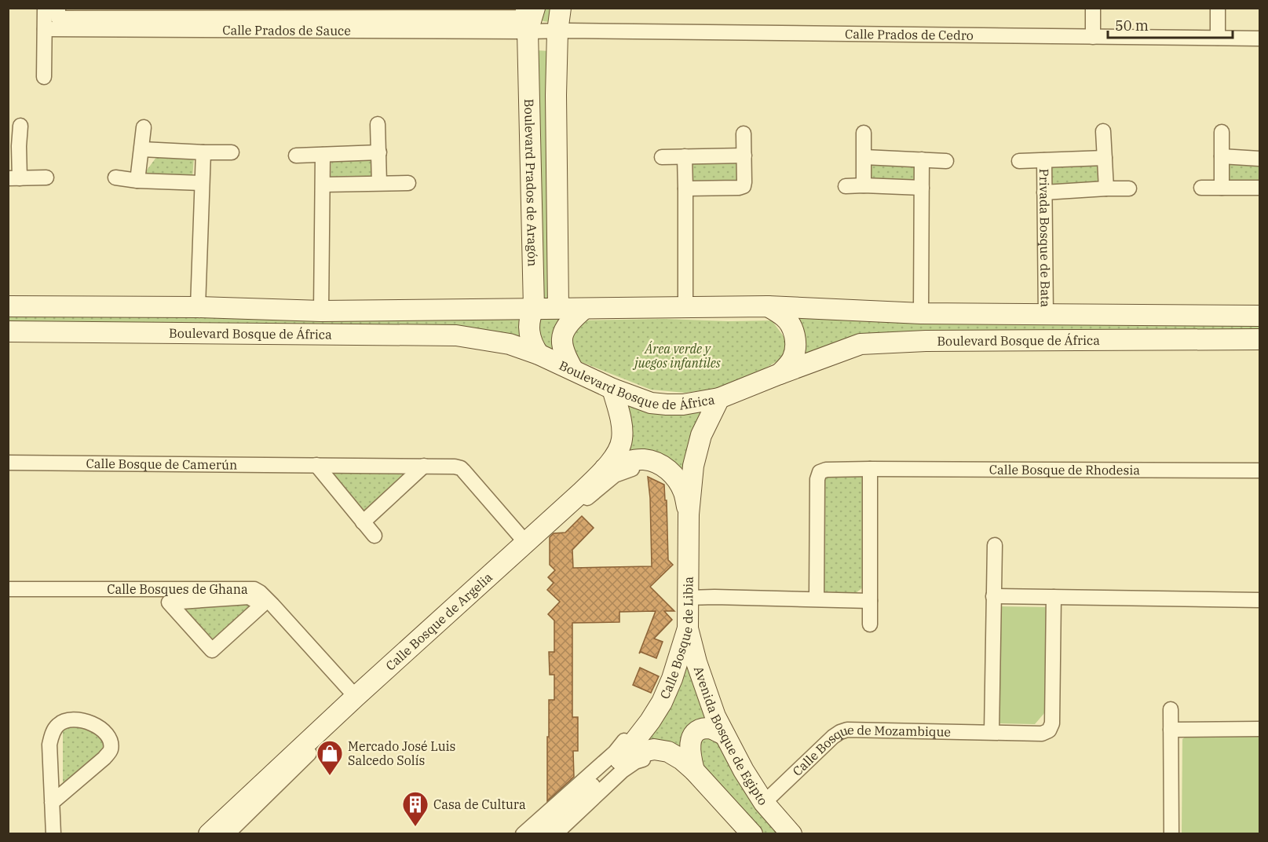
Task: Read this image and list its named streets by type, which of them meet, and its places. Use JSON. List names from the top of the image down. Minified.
{"streets":{"street":["Calle Prados de Sauce","Calle Prados de Cedro","Boulevard Prados de Aragón","Privada Bosque de Bata","Boulevard Bosque de África","Calle Bosque de Camerún","Calle Bosque de Rhodesia","Calle Bosques de Ghana","Calle Bosque de Argelia","Calle Bosque de Libia","Avenida Bosque de Egipto","Calle Bosque de Mozambique"]},"crossings":[["Calle Prados de Sauce","Calle Prados de Cedro"],["Calle Prados de Sauce","Boulevard Prados de Aragón"],["Calle Prados de Cedro","Boulevard Prados de Aragón"],["Boulevard Prados de Aragón","Boulevard Bosque de África"],["Privada Bosque de Bata","Boulevard Bosque de África"],["Boulevard Bosque de África","Calle Bosque de Argelia"],["Boulevard Bosque de África","Calle Bosque de Libia"],["Calle Bosque de Camerún","Calle Bosque de Argelia"],["Calle Bosques de Ghana","Calle Bosque de Argelia"],["Calle Bosque de Libia","Avenida Bosque de Egipto"],["Avenida Bosque de Egipto","Calle Bosque de Mozambique"]],"parks":["Área verde y juegos infantiles"],"places":{"shop":["Mercado José Luis Salcedo Solís"],"building":["Casa de Cultura"]},"scale_bar":"50 m"}
